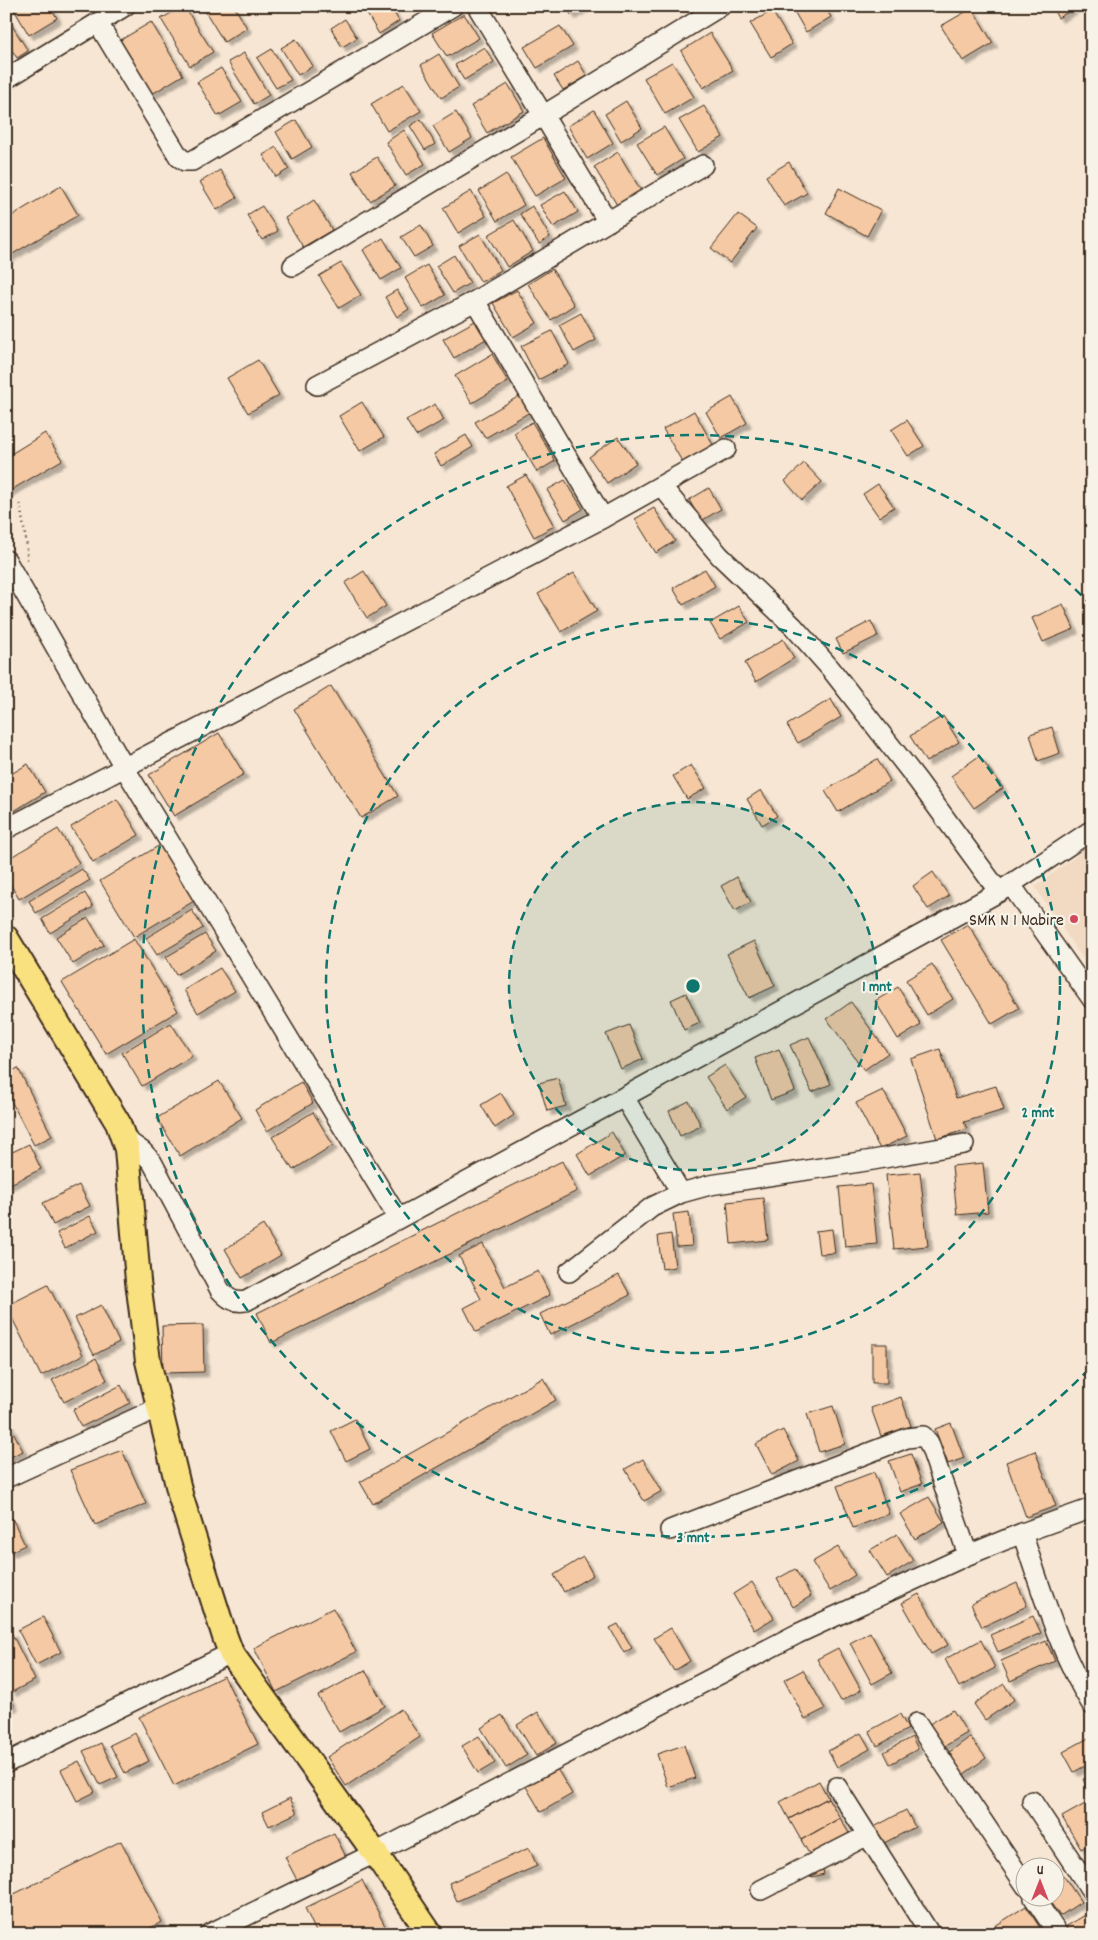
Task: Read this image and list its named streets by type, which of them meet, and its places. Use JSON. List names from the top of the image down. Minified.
{"places":["SMK N 1 Nabire"],"north":"top","rings":["1 mnt","2 mnt","3 mnt"]}
